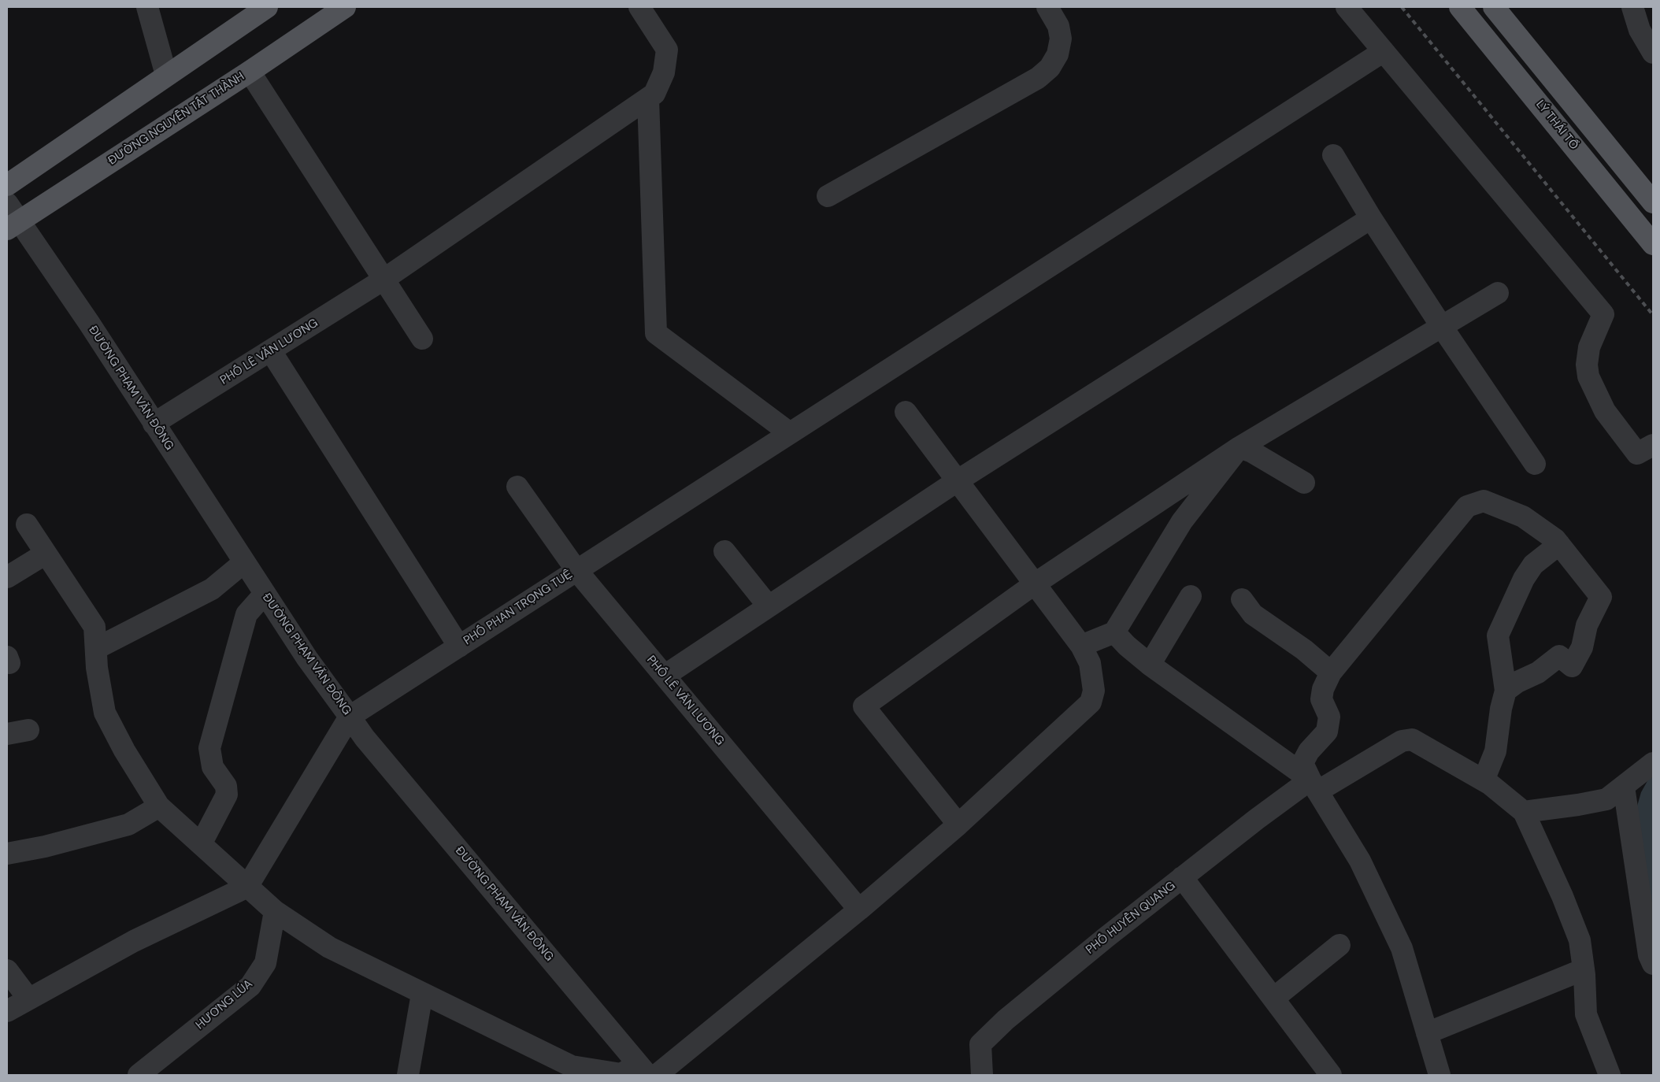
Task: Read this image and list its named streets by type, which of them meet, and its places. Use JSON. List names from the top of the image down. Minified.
{"streets":{"main road":["ĐƯỜNG NGUYỄN TẤT THÀNH","LÝ THÁI TỔ"],"street":["PHỐ LÊ VĂN LƯƠNG","ĐƯỜNG PHẠM VĂN ĐỒNG","PHỐ PHAN TRỌNG TUỆ","PHỐ HUYỀN QUANG","HƯƠNG LÚA"]},"crossings":[["ĐƯỜNG NGUYỄN TẤT THÀNH","ĐƯỜNG PHẠM VĂN ĐỒNG"],["PHỐ LÊ VĂN LƯƠNG","ĐƯỜNG PHẠM VĂN ĐỒNG"],["PHỐ LÊ VĂN LƯƠNG","PHỐ PHAN TRỌNG TUỆ"],["ĐƯỜNG PHẠM VĂN ĐỒNG","PHỐ PHAN TRỌNG TUỆ"]]}
